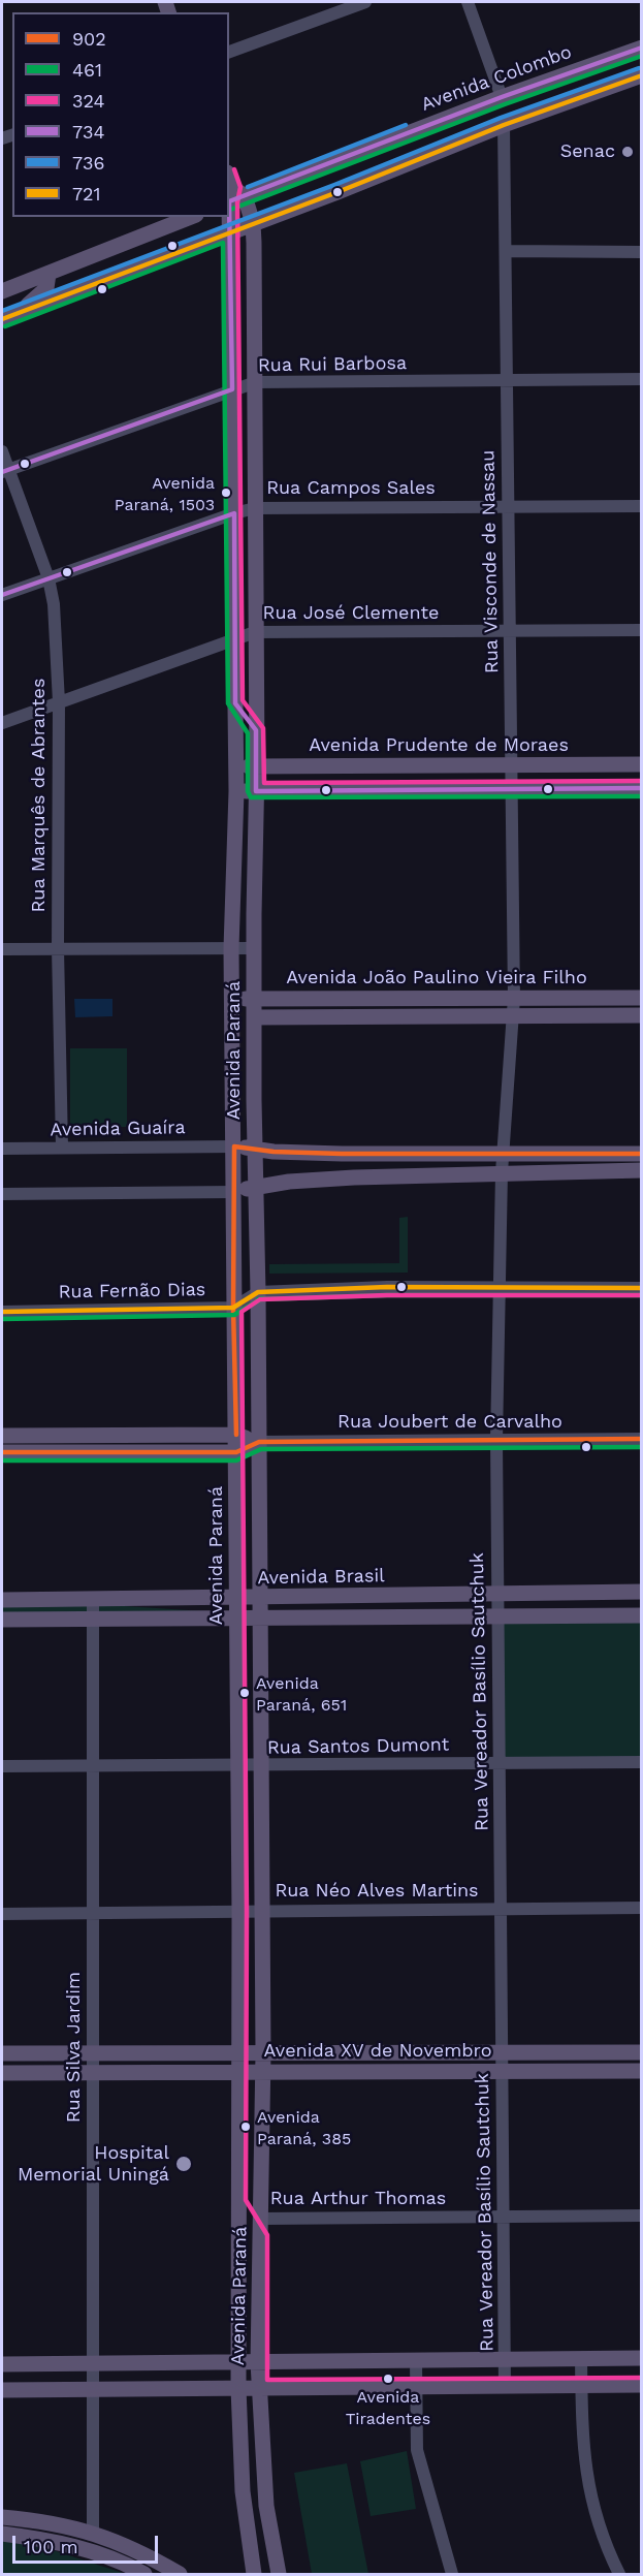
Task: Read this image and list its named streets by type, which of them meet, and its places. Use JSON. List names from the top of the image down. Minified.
{"streets":{"main road":["Avenida Colombo","Avenida Prudente de Moraes","Avenida João Paulino Vieira Filho","Avenida Paraná","Avenida Brasil","Avenida XV de Novembro"],"street":["Rua Rui Barbosa","Rua Campos Sales","Rua Visconde de Nassau","Rua José Clemente","Rua Marquês de Abrantes","Avenida Guaíra","Rua Fernão Dias","Rua Joubert de Carvalho","Rua Vereador Basílio Sautchuk","Rua Santos Dumont","Rua Néo Alves Martins","Rua Silva Jardim","Rua Arthur Thomas"]},"crossings":[["Avenida Colombo","Avenida Paraná"],["Rua Rui Barbosa","Rua Visconde de Nassau"],["Rua Rui Barbosa","Rua Marquês de Abrantes"],["Rua Rui Barbosa","Avenida Paraná"],["Rua Campos Sales","Rua Visconde de Nassau"],["Rua Campos Sales","Rua Marquês de Abrantes"],["Rua Campos Sales","Avenida Paraná"],["Rua Visconde de Nassau","Rua José Clemente"],["Rua Visconde de Nassau","Avenida Prudente de Moraes"],["Rua Visconde de Nassau","Avenida João Paulino Vieira Filho"],["Rua Visconde de Nassau","Rua Vereador Basílio Sautchuk"],["Rua José Clemente","Rua Marquês de Abrantes"],["Rua José Clemente","Avenida Paraná"],["Avenida Prudente de Moraes","Avenida Paraná"],["Rua Marquês de Abrantes","Avenida Guaíra"],["Avenida João Paulino Vieira Filho","Avenida Paraná"],["Avenida João Paulino Vieira Filho","Rua Vereador Basílio Sautchuk"],["Avenida Paraná","Avenida Guaíra"],["Avenida Paraná","Rua Fernão Dias"],["Avenida Paraná","Rua Joubert de Carvalho"],["Avenida Paraná","Avenida Brasil"],["Avenida Paraná","Rua Santos Dumont"],["Avenida Paraná","Rua Néo Alves Martins"],["Avenida Paraná","Avenida XV de Novembro"],["Avenida Paraná","Rua Arthur Thomas"],["Rua Joubert de Carvalho","Rua Vereador Basílio Sautchuk"],["Avenida Brasil","Rua Vereador Basílio Sautchuk"],["Avenida Brasil","Rua Silva Jardim"],["Rua Vereador Basílio Sautchuk","Rua Santos Dumont"],["Rua Vereador Basílio Sautchuk","Rua Néo Alves Martins"],["Rua Vereador Basílio Sautchuk","Avenida XV de Novembro"],["Rua Vereador Basílio Sautchuk","Rua Arthur Thomas"],["Rua Santos Dumont","Rua Silva Jardim"],["Rua Néo Alves Martins","Rua Silva Jardim"],["Rua Silva Jardim","Avenida XV de Novembro"]],"places":["Senac","Avenida Paraná, 1503","Avenida Paraná, 651","Avenida Paraná, 385","Hospital Memorial Uningá","Avenida Tiradentes"],"lines":["transit line 734","transit line 461","transit line 736","transit line 721","transit line 324","transit line 902"],"legend":["902","461","324","734","736","721"],"scale_bar":"100 m"}
